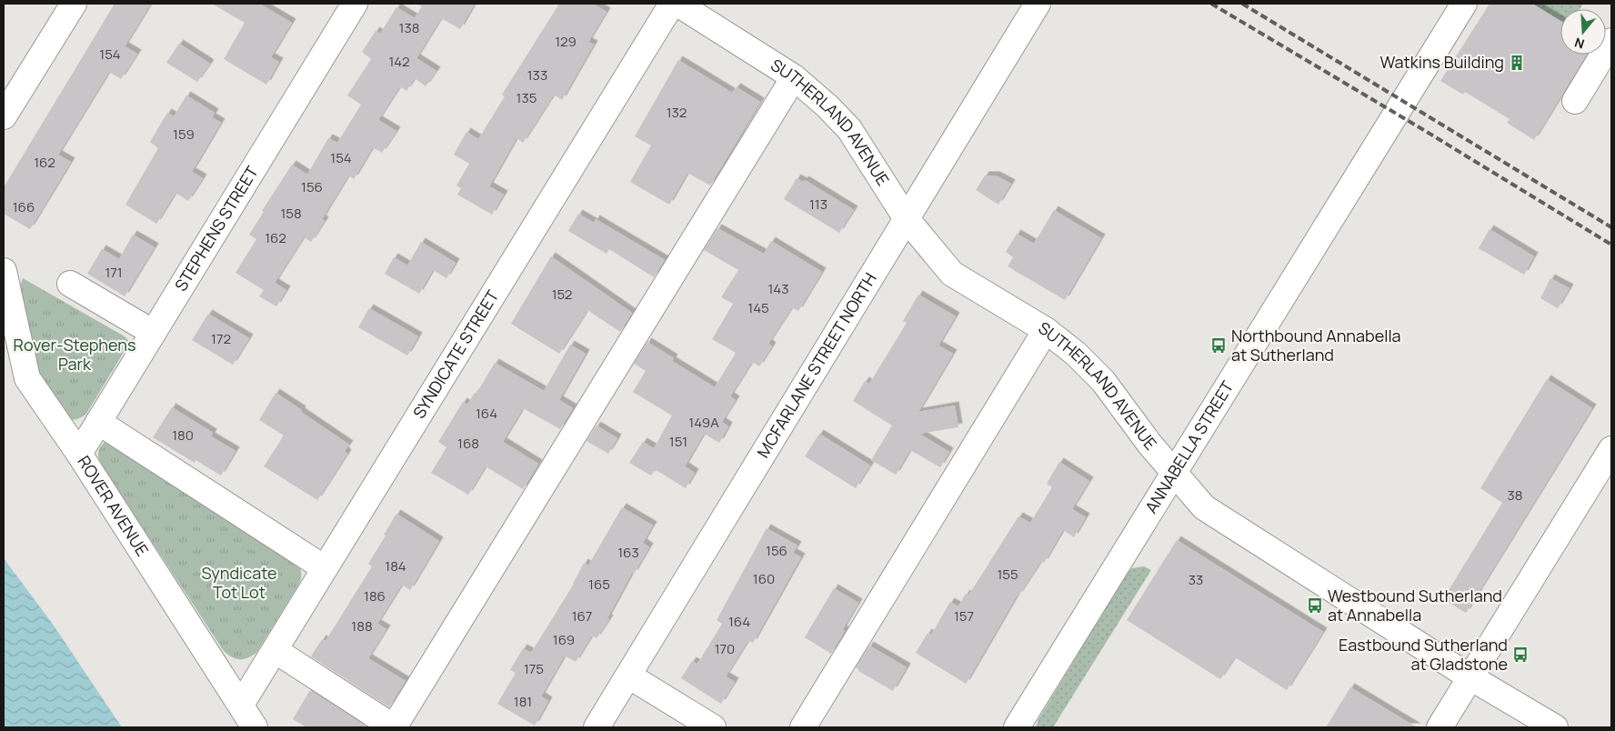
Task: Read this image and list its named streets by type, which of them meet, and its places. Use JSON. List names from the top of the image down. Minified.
{"streets":{"street":["SUTHERLAND AVENUE","STEPHENS STREET","SYNDICATE STREET","MCFARLANE STREET NORTH","ANNABELLA STREET","ROVER AVENUE"]},"crossings":[["SUTHERLAND AVENUE","MCFARLANE STREET NORTH"],["SUTHERLAND AVENUE","ANNABELLA STREET"],["STEPHENS STREET","ROVER AVENUE"],["SYNDICATE STREET","ROVER AVENUE"]],"parks":["Rover-Stephens Park","Syndicate Tot Lot"],"places":{"building":["Watkins Building"],"bus stop":["Northbound Annabella at Sutherland","Westbound Sutherland at Annabella","Eastbound Sutherland at Gladstone"]},"house_numbers":["138","129","154","142","133","135","132","159","154","162","156","113","166","158","162","171","143","152","145","172","164","149A","180","151","168","38","156","163","184","155","160","33","165","186","167","157","164","188","169","170","175","181"],"north":"bottom"}
